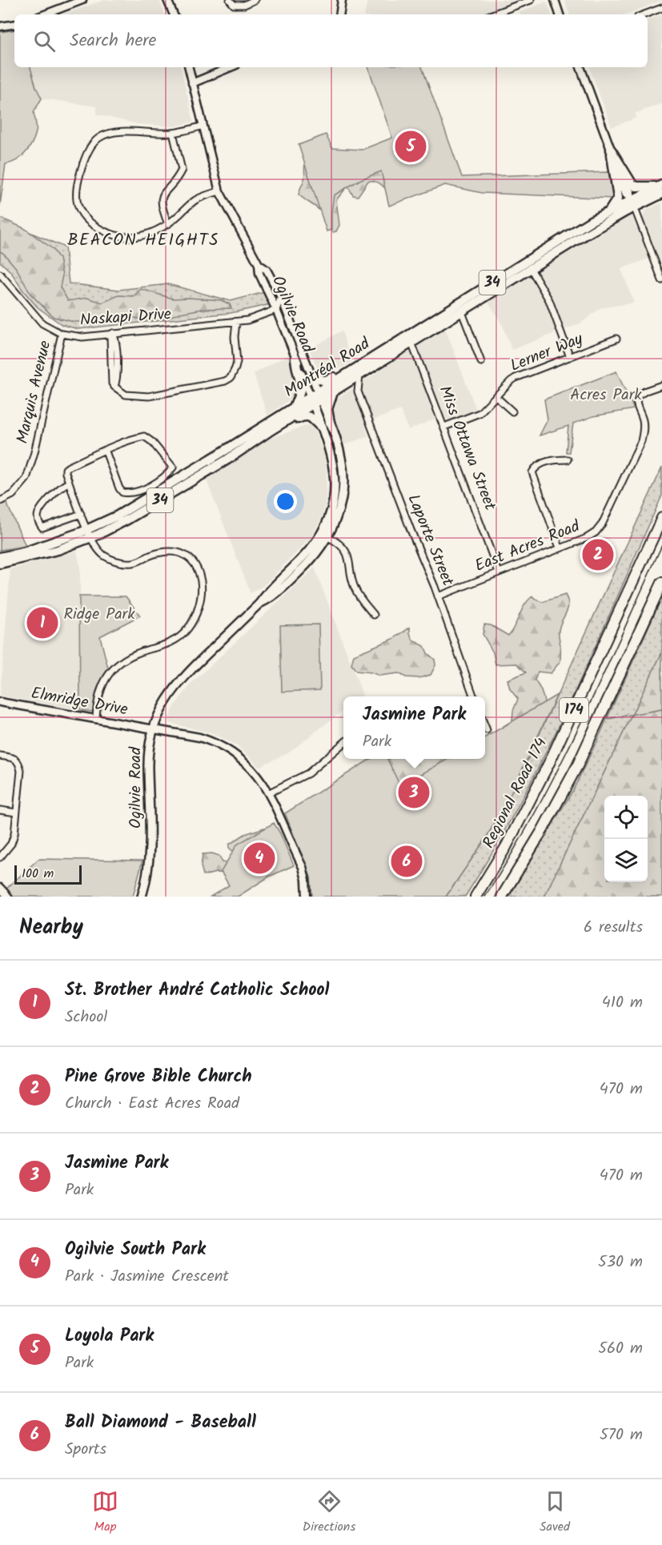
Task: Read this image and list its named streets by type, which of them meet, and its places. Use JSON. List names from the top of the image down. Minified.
{"streets":{"highway":["174","Regional Road 174"],"main road":["34","Ogilvie Road","Montréal Road"],"street":["Naskapi Drive","Lerner Way","Marquis Avenue","Miss Ottawa Street","Laporte Street","East Acres Road","Elmridge Drive"]},"crossings":[["Ogilvie Road","Naskapi Drive"],["Ogilvie Road","Montréal Road"],["Ogilvie Road","Elmridge Drive"],["Naskapi Drive","Marquis Avenue"],["Lerner Way","Miss Ottawa Street"],["Montréal Road","Miss Ottawa Street"],["Montréal Road","Laporte Street"],["Miss Ottawa Street","East Acres Road"],["Laporte Street","East Acres Road"]],"districts":["BEACON HEIGHTS"],"parks":["Acres Park","Ridge Park"],"scale_bar":"100 m","page":{"search":"Search here","pins":["5","2","1","3","4","6"],"popup":["Jasmine Park","Park"],"scale":"100 m","heading":["Nearby","6 results"],"list":[{"mark":"1","name":"St. Brother André Catholic School","note":"School","value":"410 m"},{"mark":"2","name":"Pine Grove Bible Church","note":"Church · East Acres Road","value":"470 m"},{"mark":"3","name":"Jasmine Park","note":"Park","value":"470 m"},{"mark":"4","name":"Ogilvie South Park","note":"Park · Jasmine Crescent","value":"530 m"},{"mark":"5","name":"Loyola Park","note":"Park","value":"560 m"},{"mark":"6","name":"Ball Diamond - Baseball","note":"Sports","value":"570 m"}],"nav":["Map","Directions","Saved"]}}
